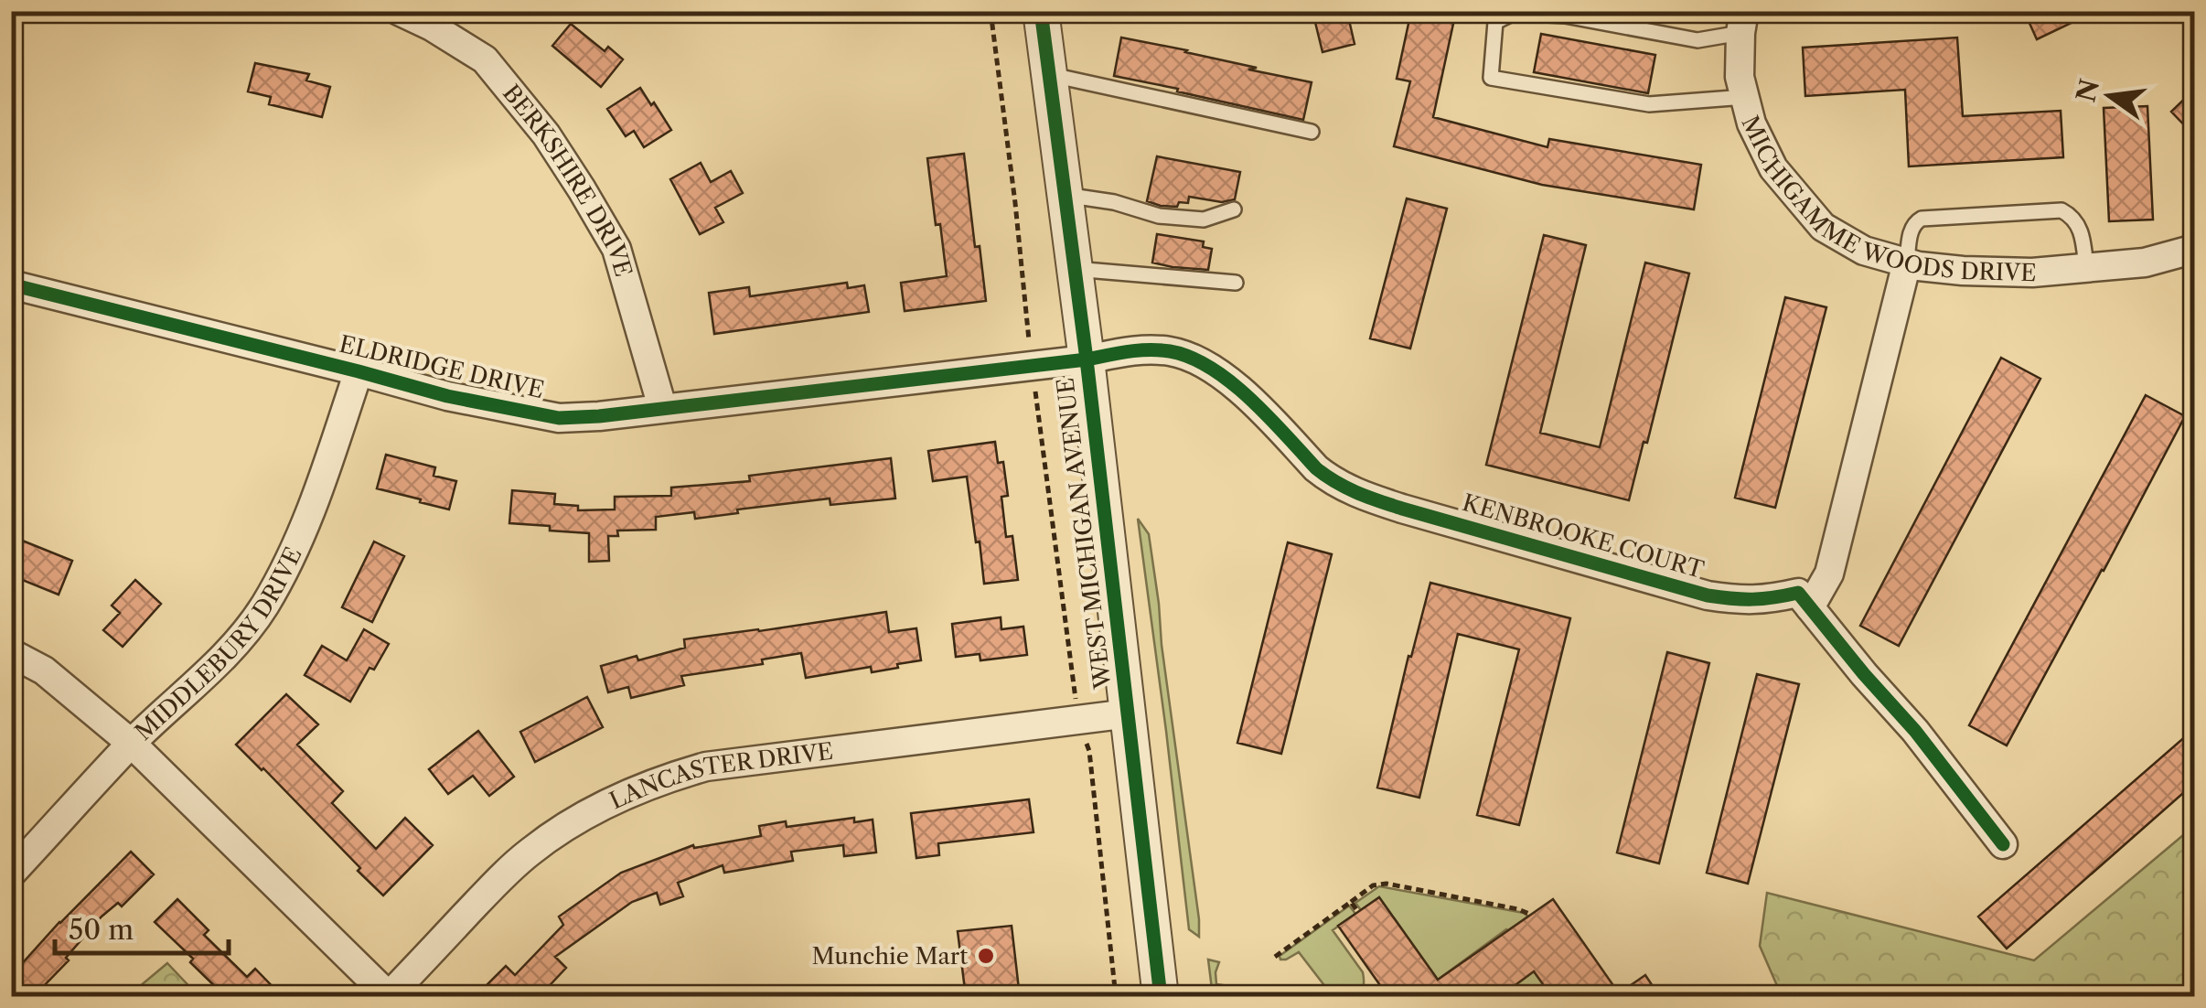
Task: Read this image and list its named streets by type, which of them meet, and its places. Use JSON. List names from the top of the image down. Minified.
{"streets":{"street":["BERKSHIRE DRIVE","MICHIGAMME WOODS DRIVE","ELDRIDGE DRIVE","WEST MICHIGAN AVENUE","KENBROOKE COURT","MIDDLEBURY DRIVE","LANCASTER DRIVE"]},"crossings":[["BERKSHIRE DRIVE","ELDRIDGE DRIVE"],["ELDRIDGE DRIVE","WEST MICHIGAN AVENUE"],["ELDRIDGE DRIVE","KENBROOKE COURT"],["ELDRIDGE DRIVE","MIDDLEBURY DRIVE"],["WEST MICHIGAN AVENUE","KENBROOKE COURT"],["WEST MICHIGAN AVENUE","LANCASTER DRIVE"]],"places":["Munchie Mart"],"scale_bar":"50 m","north":"left"}
